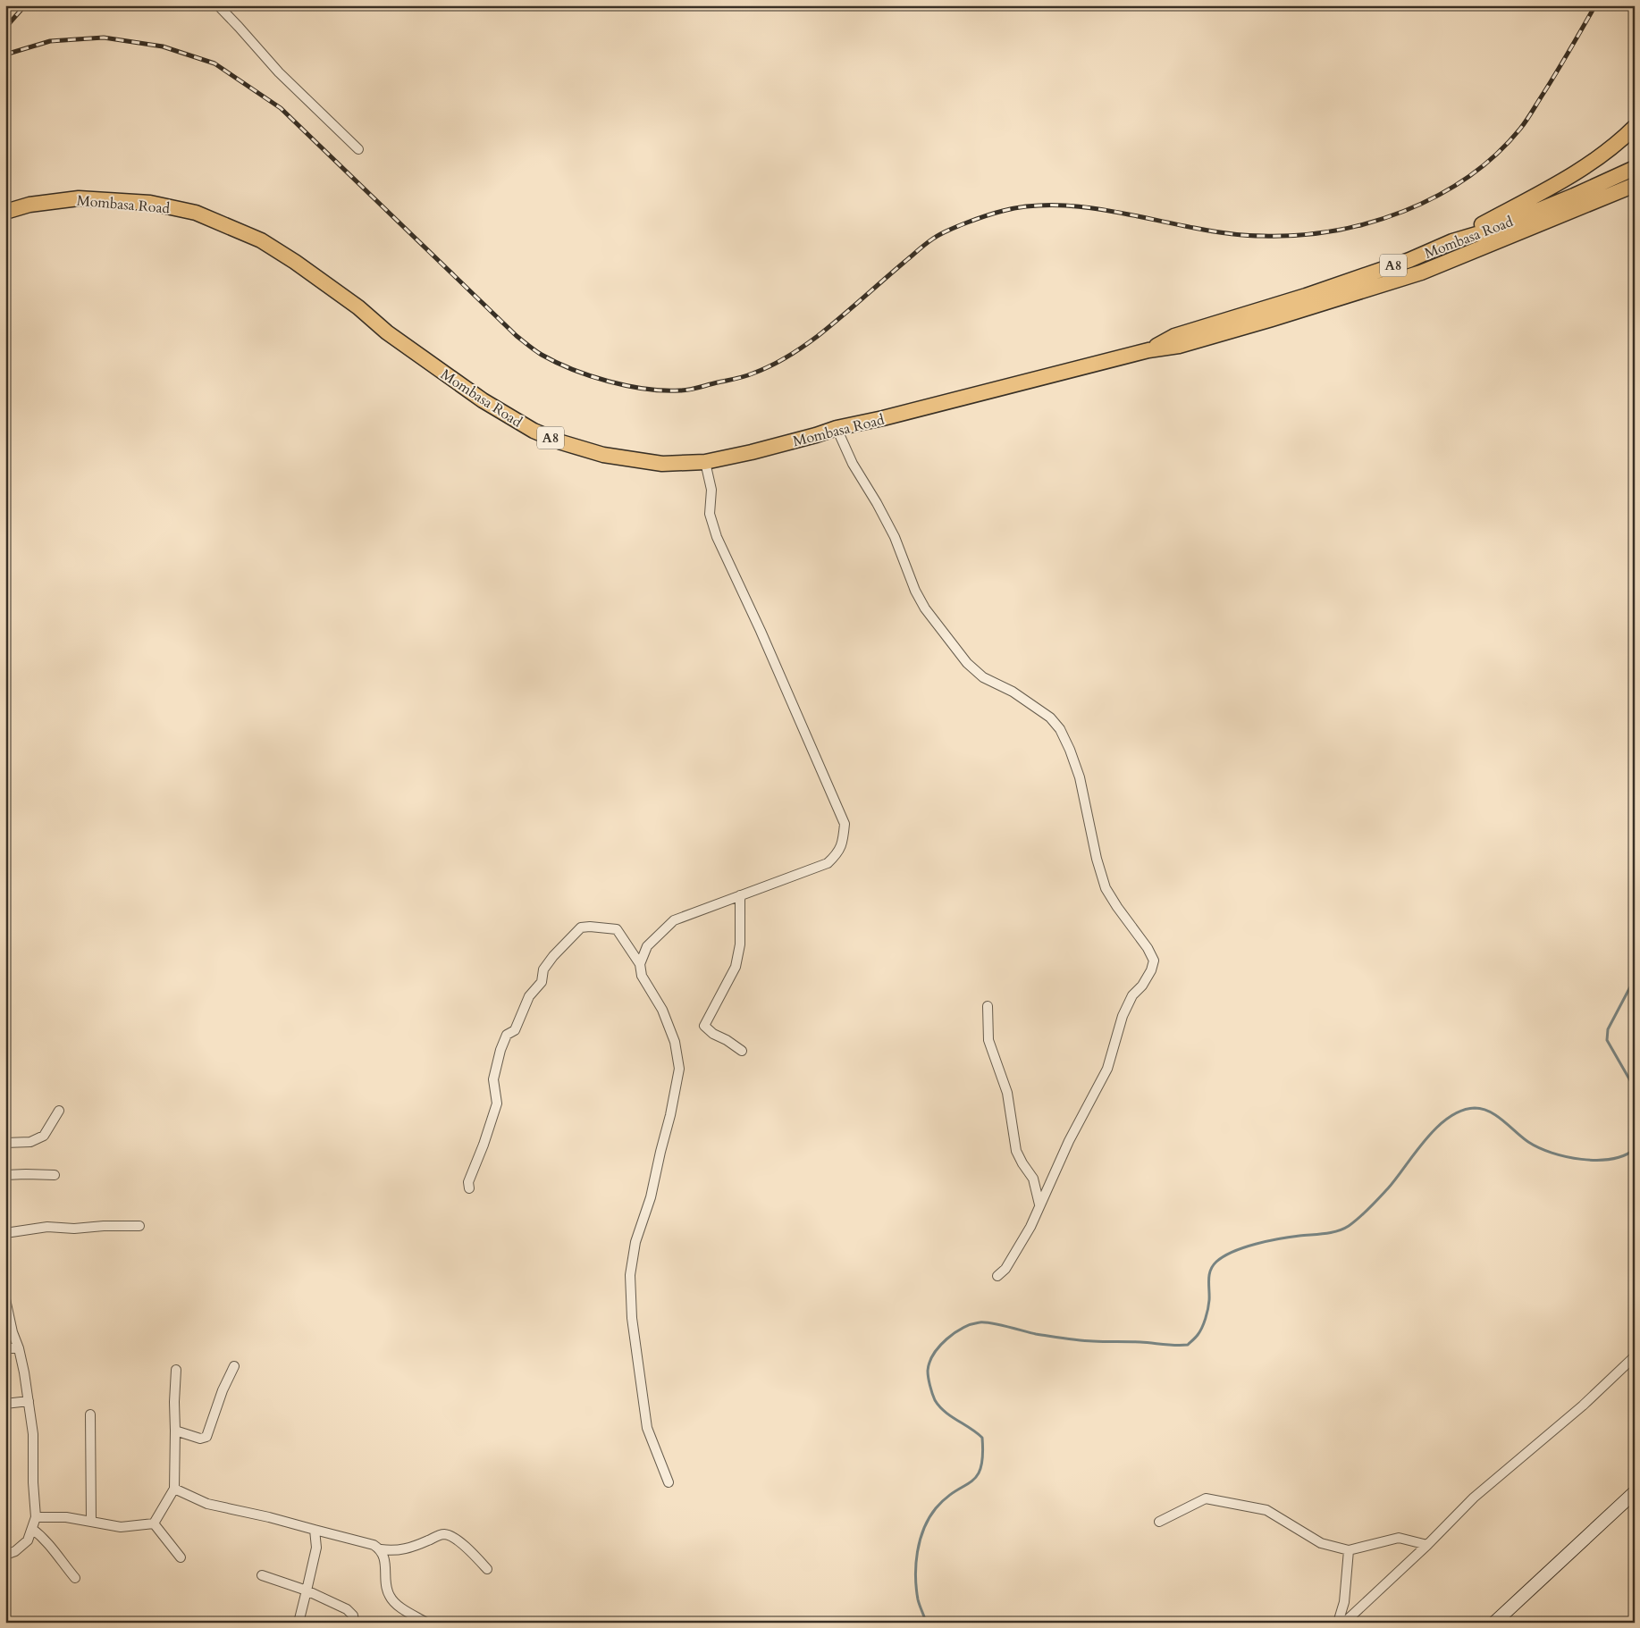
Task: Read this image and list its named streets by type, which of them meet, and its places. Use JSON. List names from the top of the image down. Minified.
{"streets":{"highway":["Mombasa Road","A8"]}}
